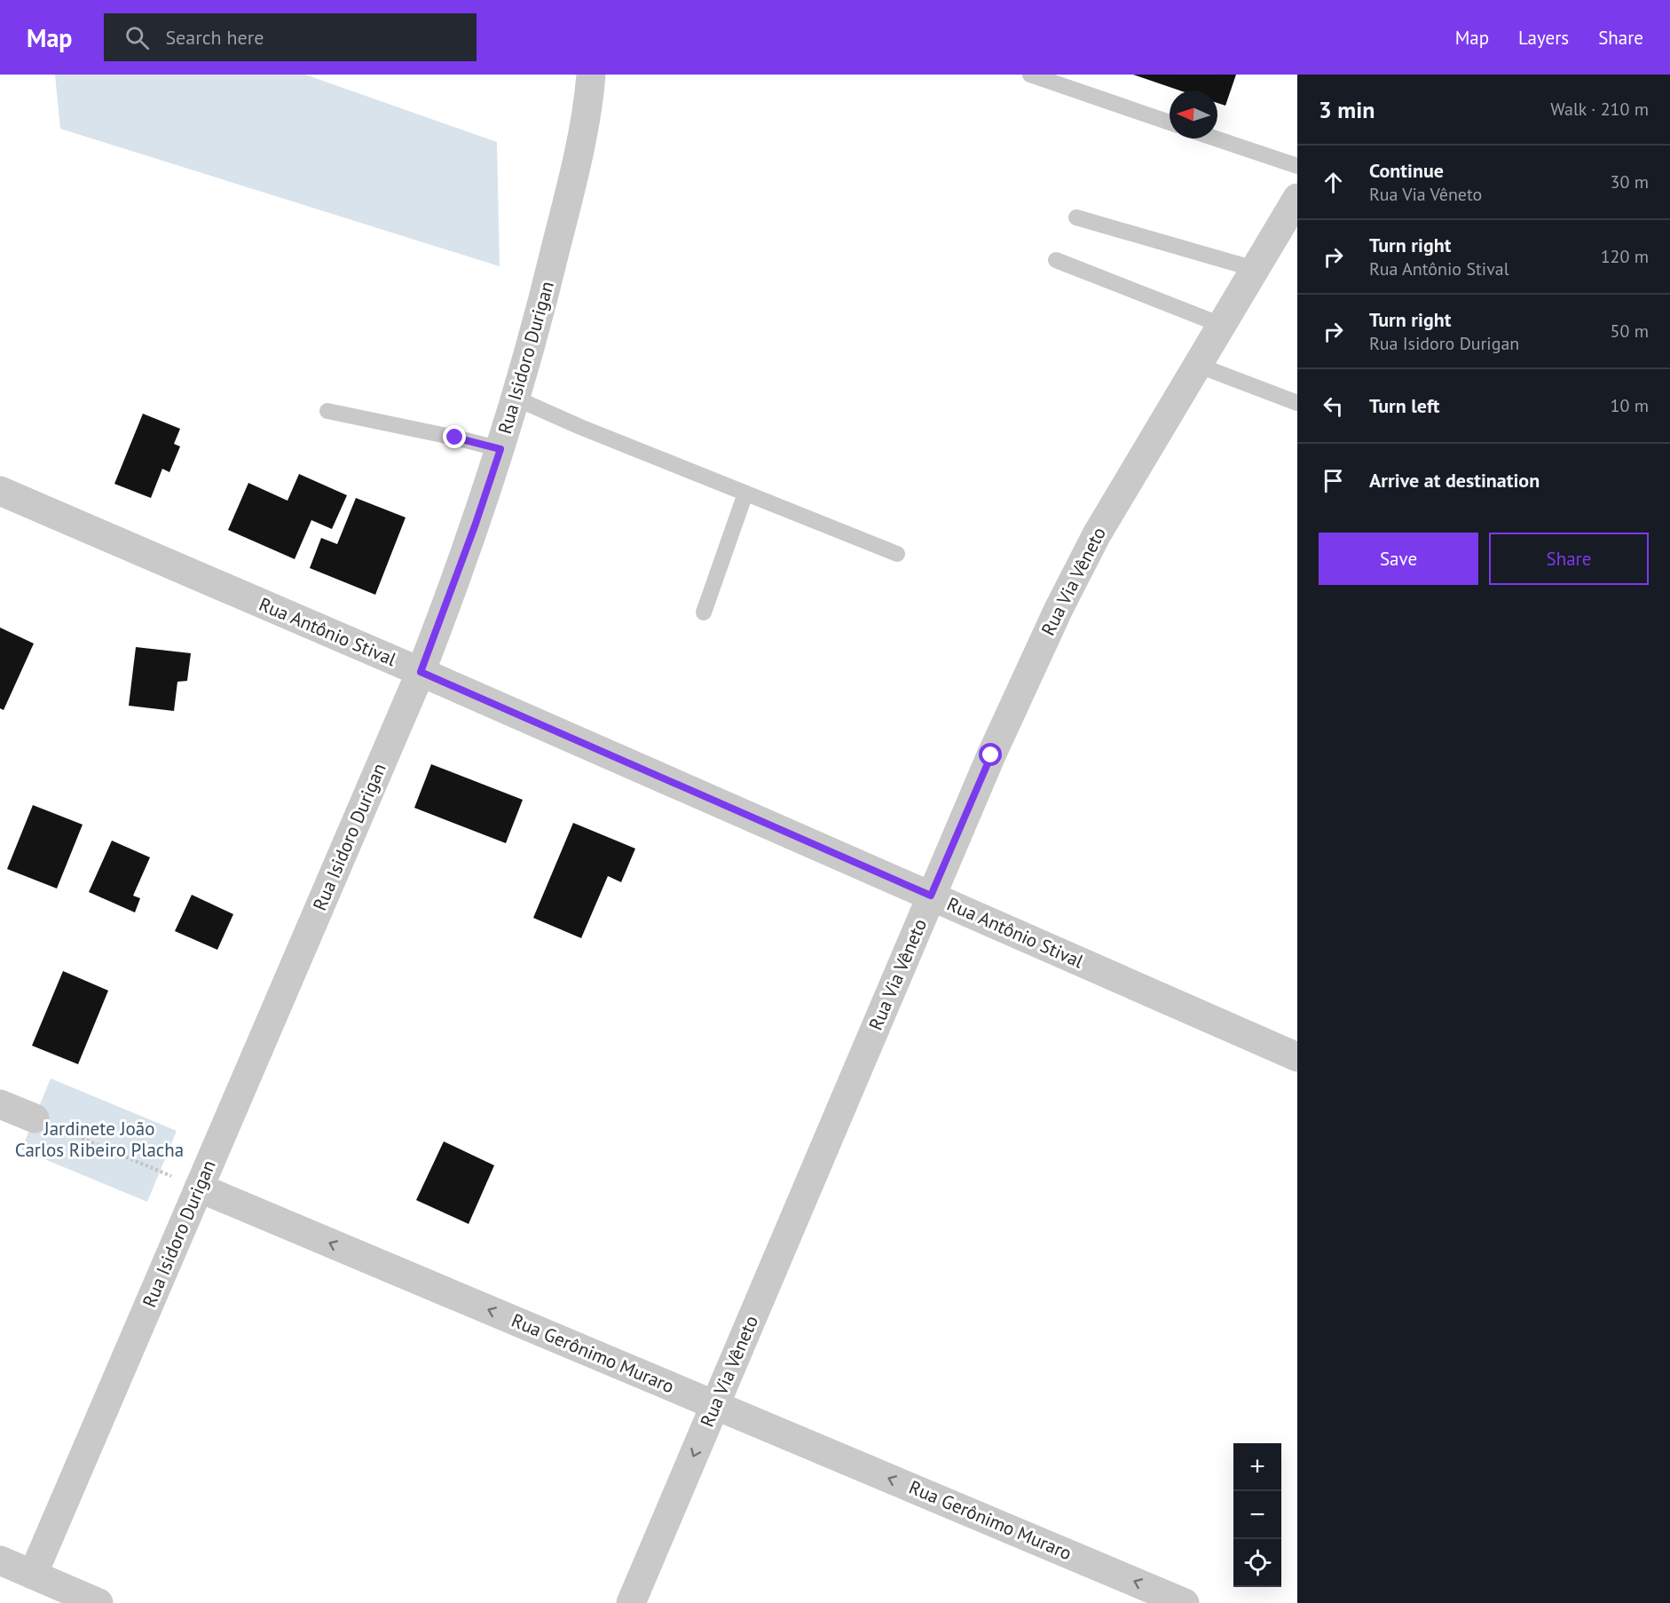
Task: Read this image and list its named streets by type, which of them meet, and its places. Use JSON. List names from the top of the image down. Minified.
{"streets":{"street":["Rua Isidoro Durigan","Rua Via Vêneto","Rua Antônio Stival","Rua Gerônimo Muraro"]},"crossings":[["Rua Isidoro Durigan","Rua Antônio Stival"],["Rua Isidoro Durigan","Rua Gerônimo Muraro"],["Rua Via Vêneto","Rua Antônio Stival"],["Rua Via Vêneto","Rua Gerônimo Muraro"]],"one_way":["Rua Gerônimo Muraro"],"parks":["Jardinete João Carlos Ribeiro Placha"],"north":"left","page":{"header":"Map","search":"Search here","nav":["Map","Layers","Share"],"heading":["3 min","Walk · 210 m"],"list":[["Continue","Rua Via Vêneto","30 m"],["Turn right","Rua Antônio Stival","120 m"],["Turn right","Rua Isidoro Durigan","50 m"],["Turn left","10 m"],"Arrive at destination"],"buttons":["Save","Share"],"map_buttons":["+","−"]}}
